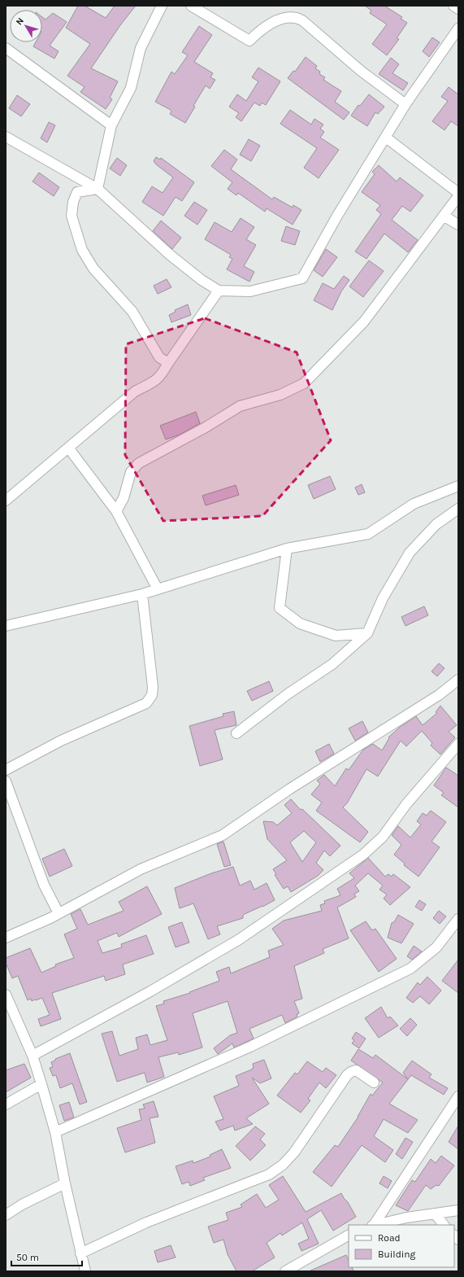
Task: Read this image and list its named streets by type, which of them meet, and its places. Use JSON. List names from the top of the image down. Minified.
{"legend":["Road","Building"],"scale_bar":"50 m","north":"top left"}
